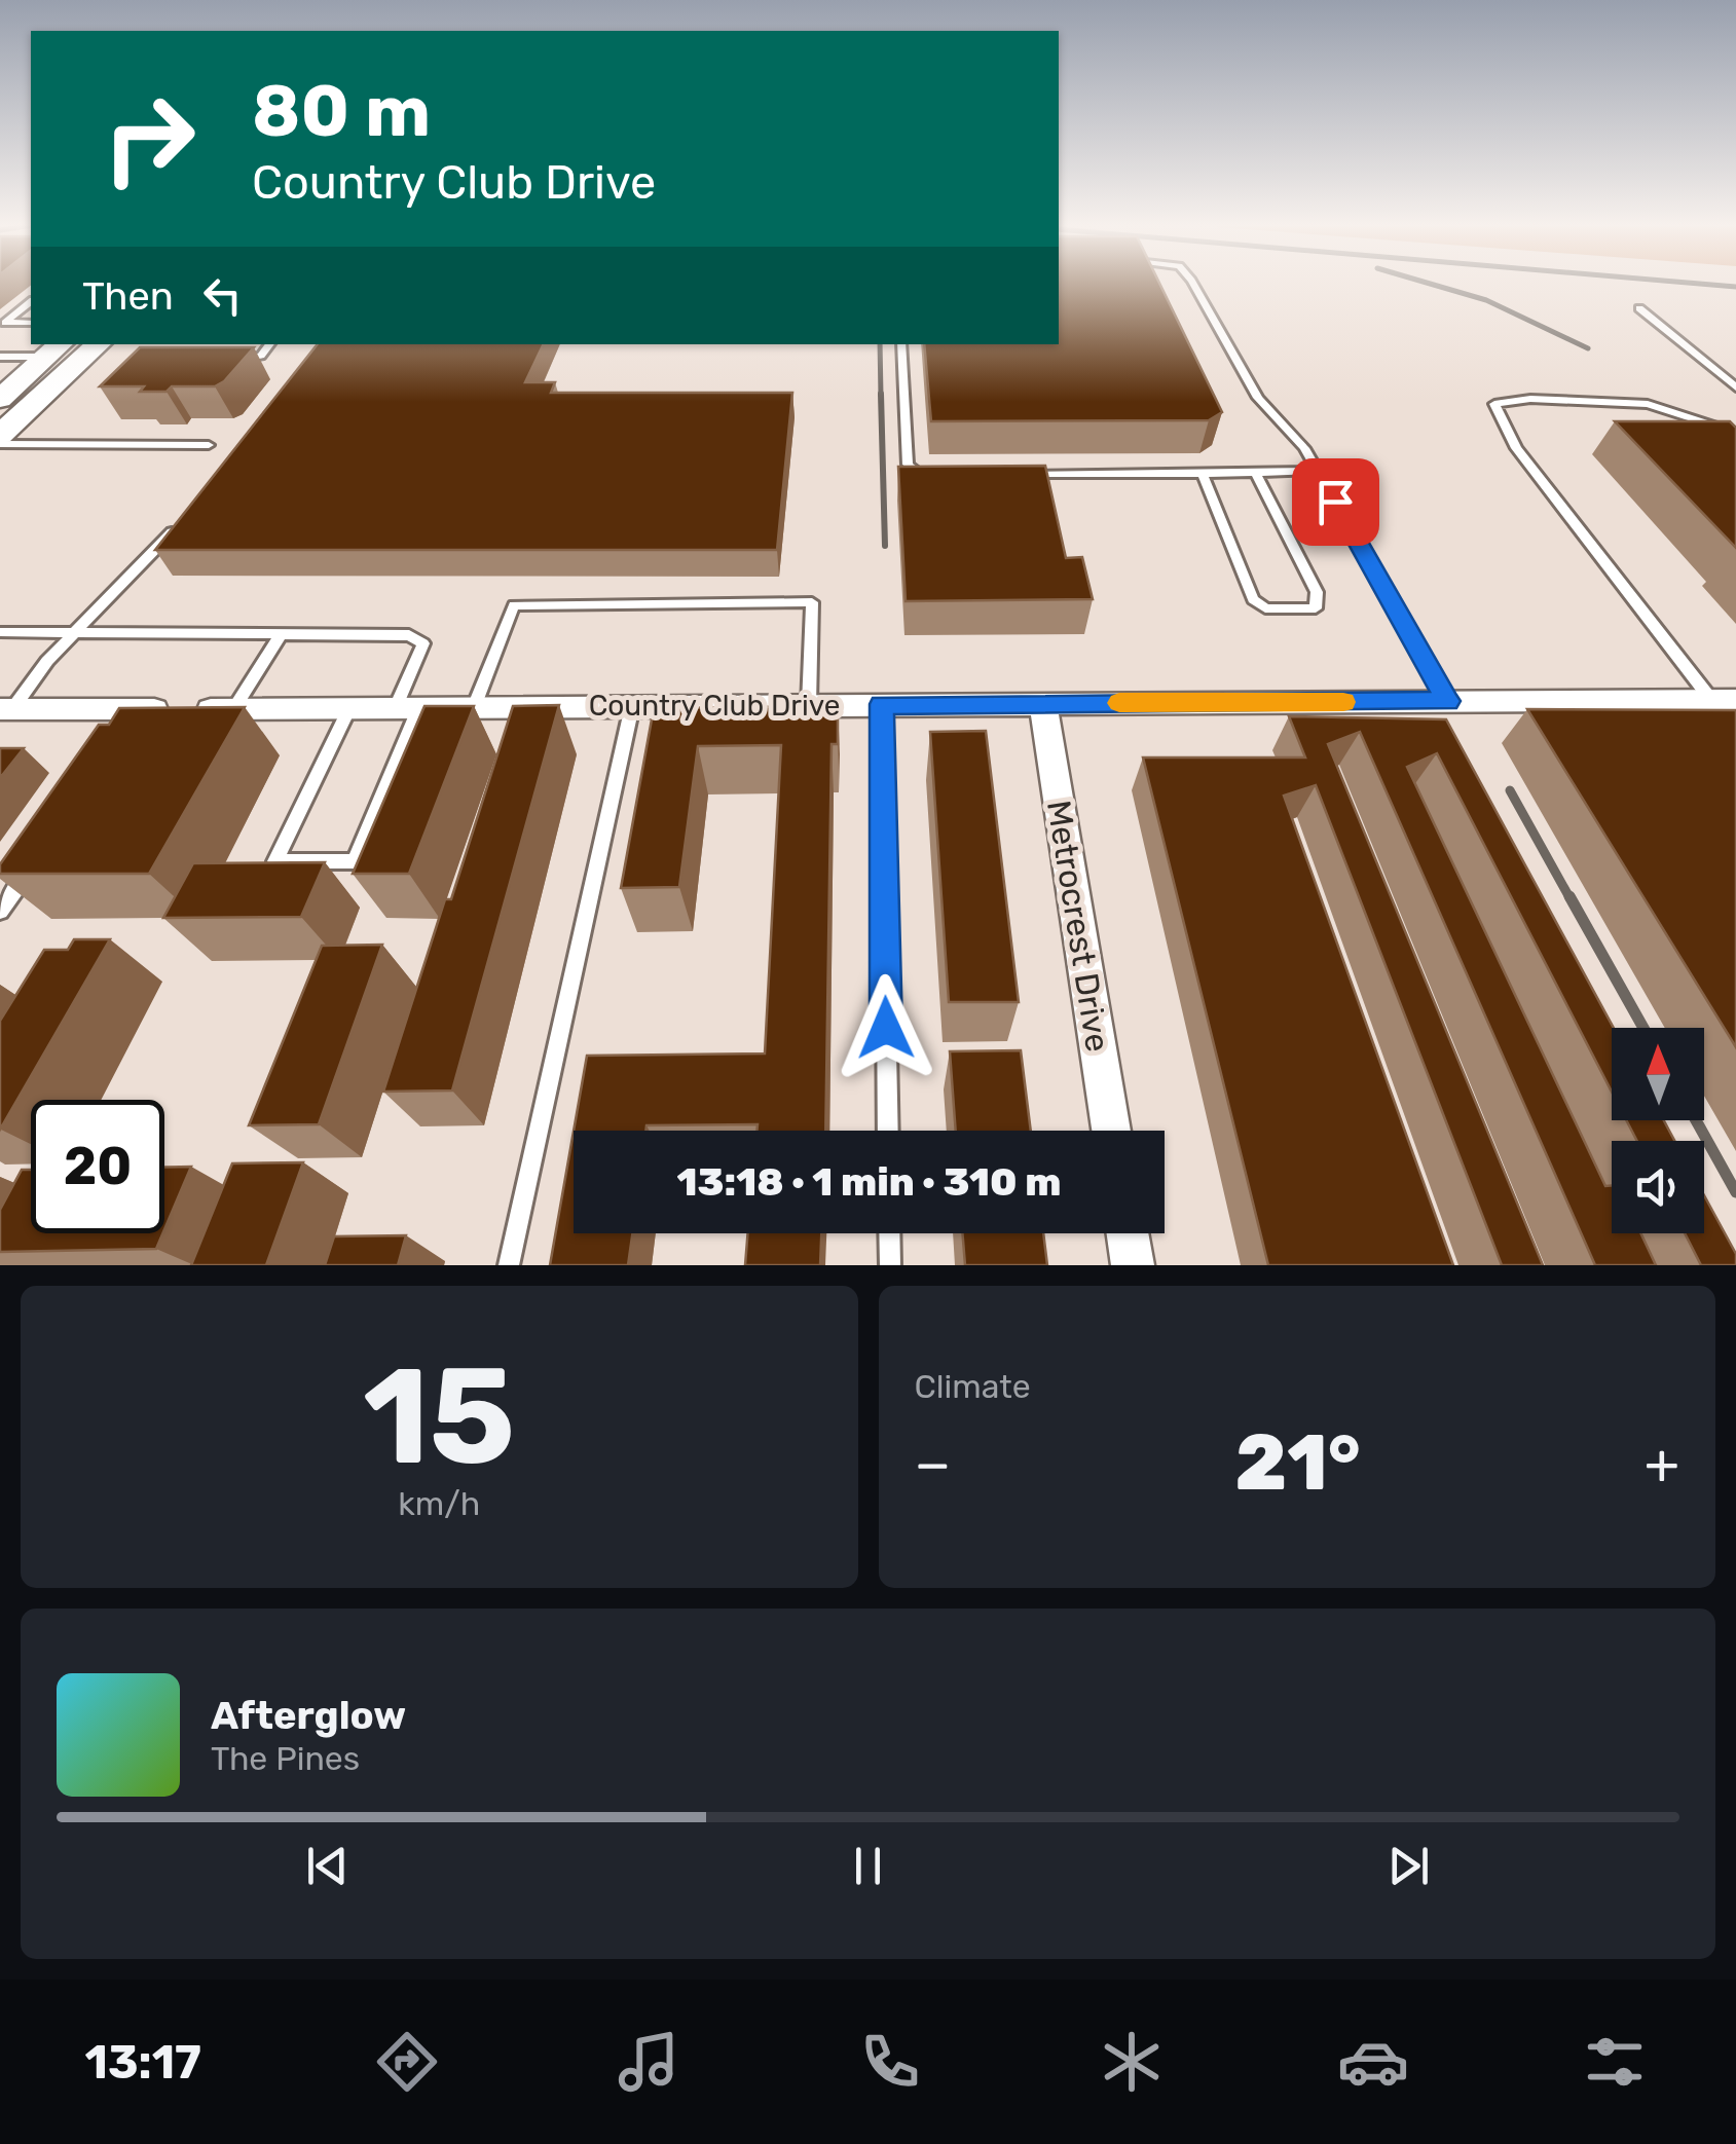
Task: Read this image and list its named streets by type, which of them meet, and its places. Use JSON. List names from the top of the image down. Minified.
{"streets":{"street":["Country Club Drive","Metrocrest Drive"]},"crossings":[["Country Club Drive","Metrocrest Drive"]],"north":"top","page":{"turn":["80 m","Country Club Drive"],"then":"Then","limit":"20","trip":"13:18 · 1 min · 310 m","tile":[["15","km/h"],"Climate"],"heat":["−","21°","+"],"song":["Afterglow","The Pines"],"tabs":"13:17"}}
